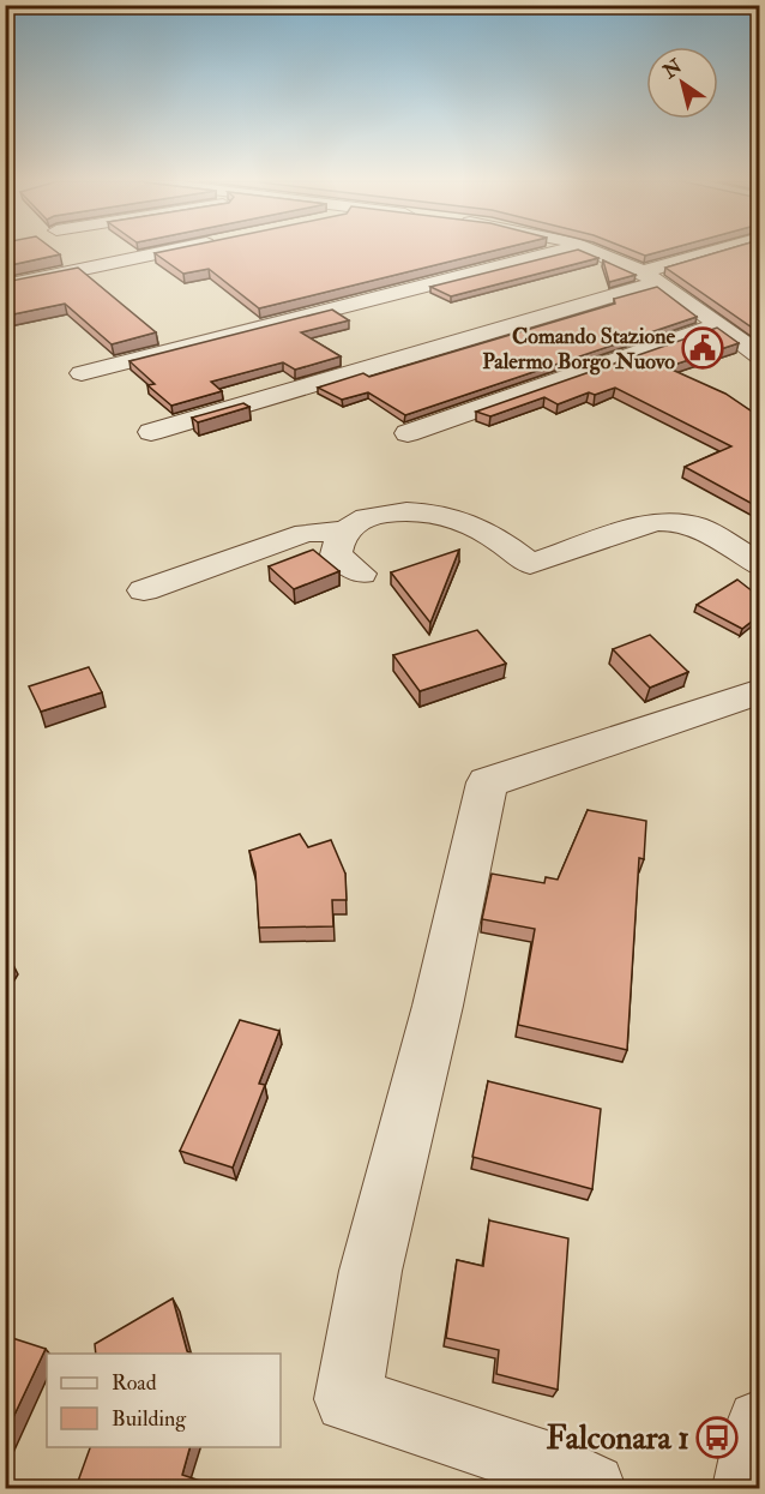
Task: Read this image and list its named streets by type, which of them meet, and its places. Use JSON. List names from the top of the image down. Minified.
{"places":{"public building":["Comando Stazione Palermo Borgo Nuovo"],"bus stop":["Falconara 1"]},"legend":["Road","Building"],"north":"top left"}
